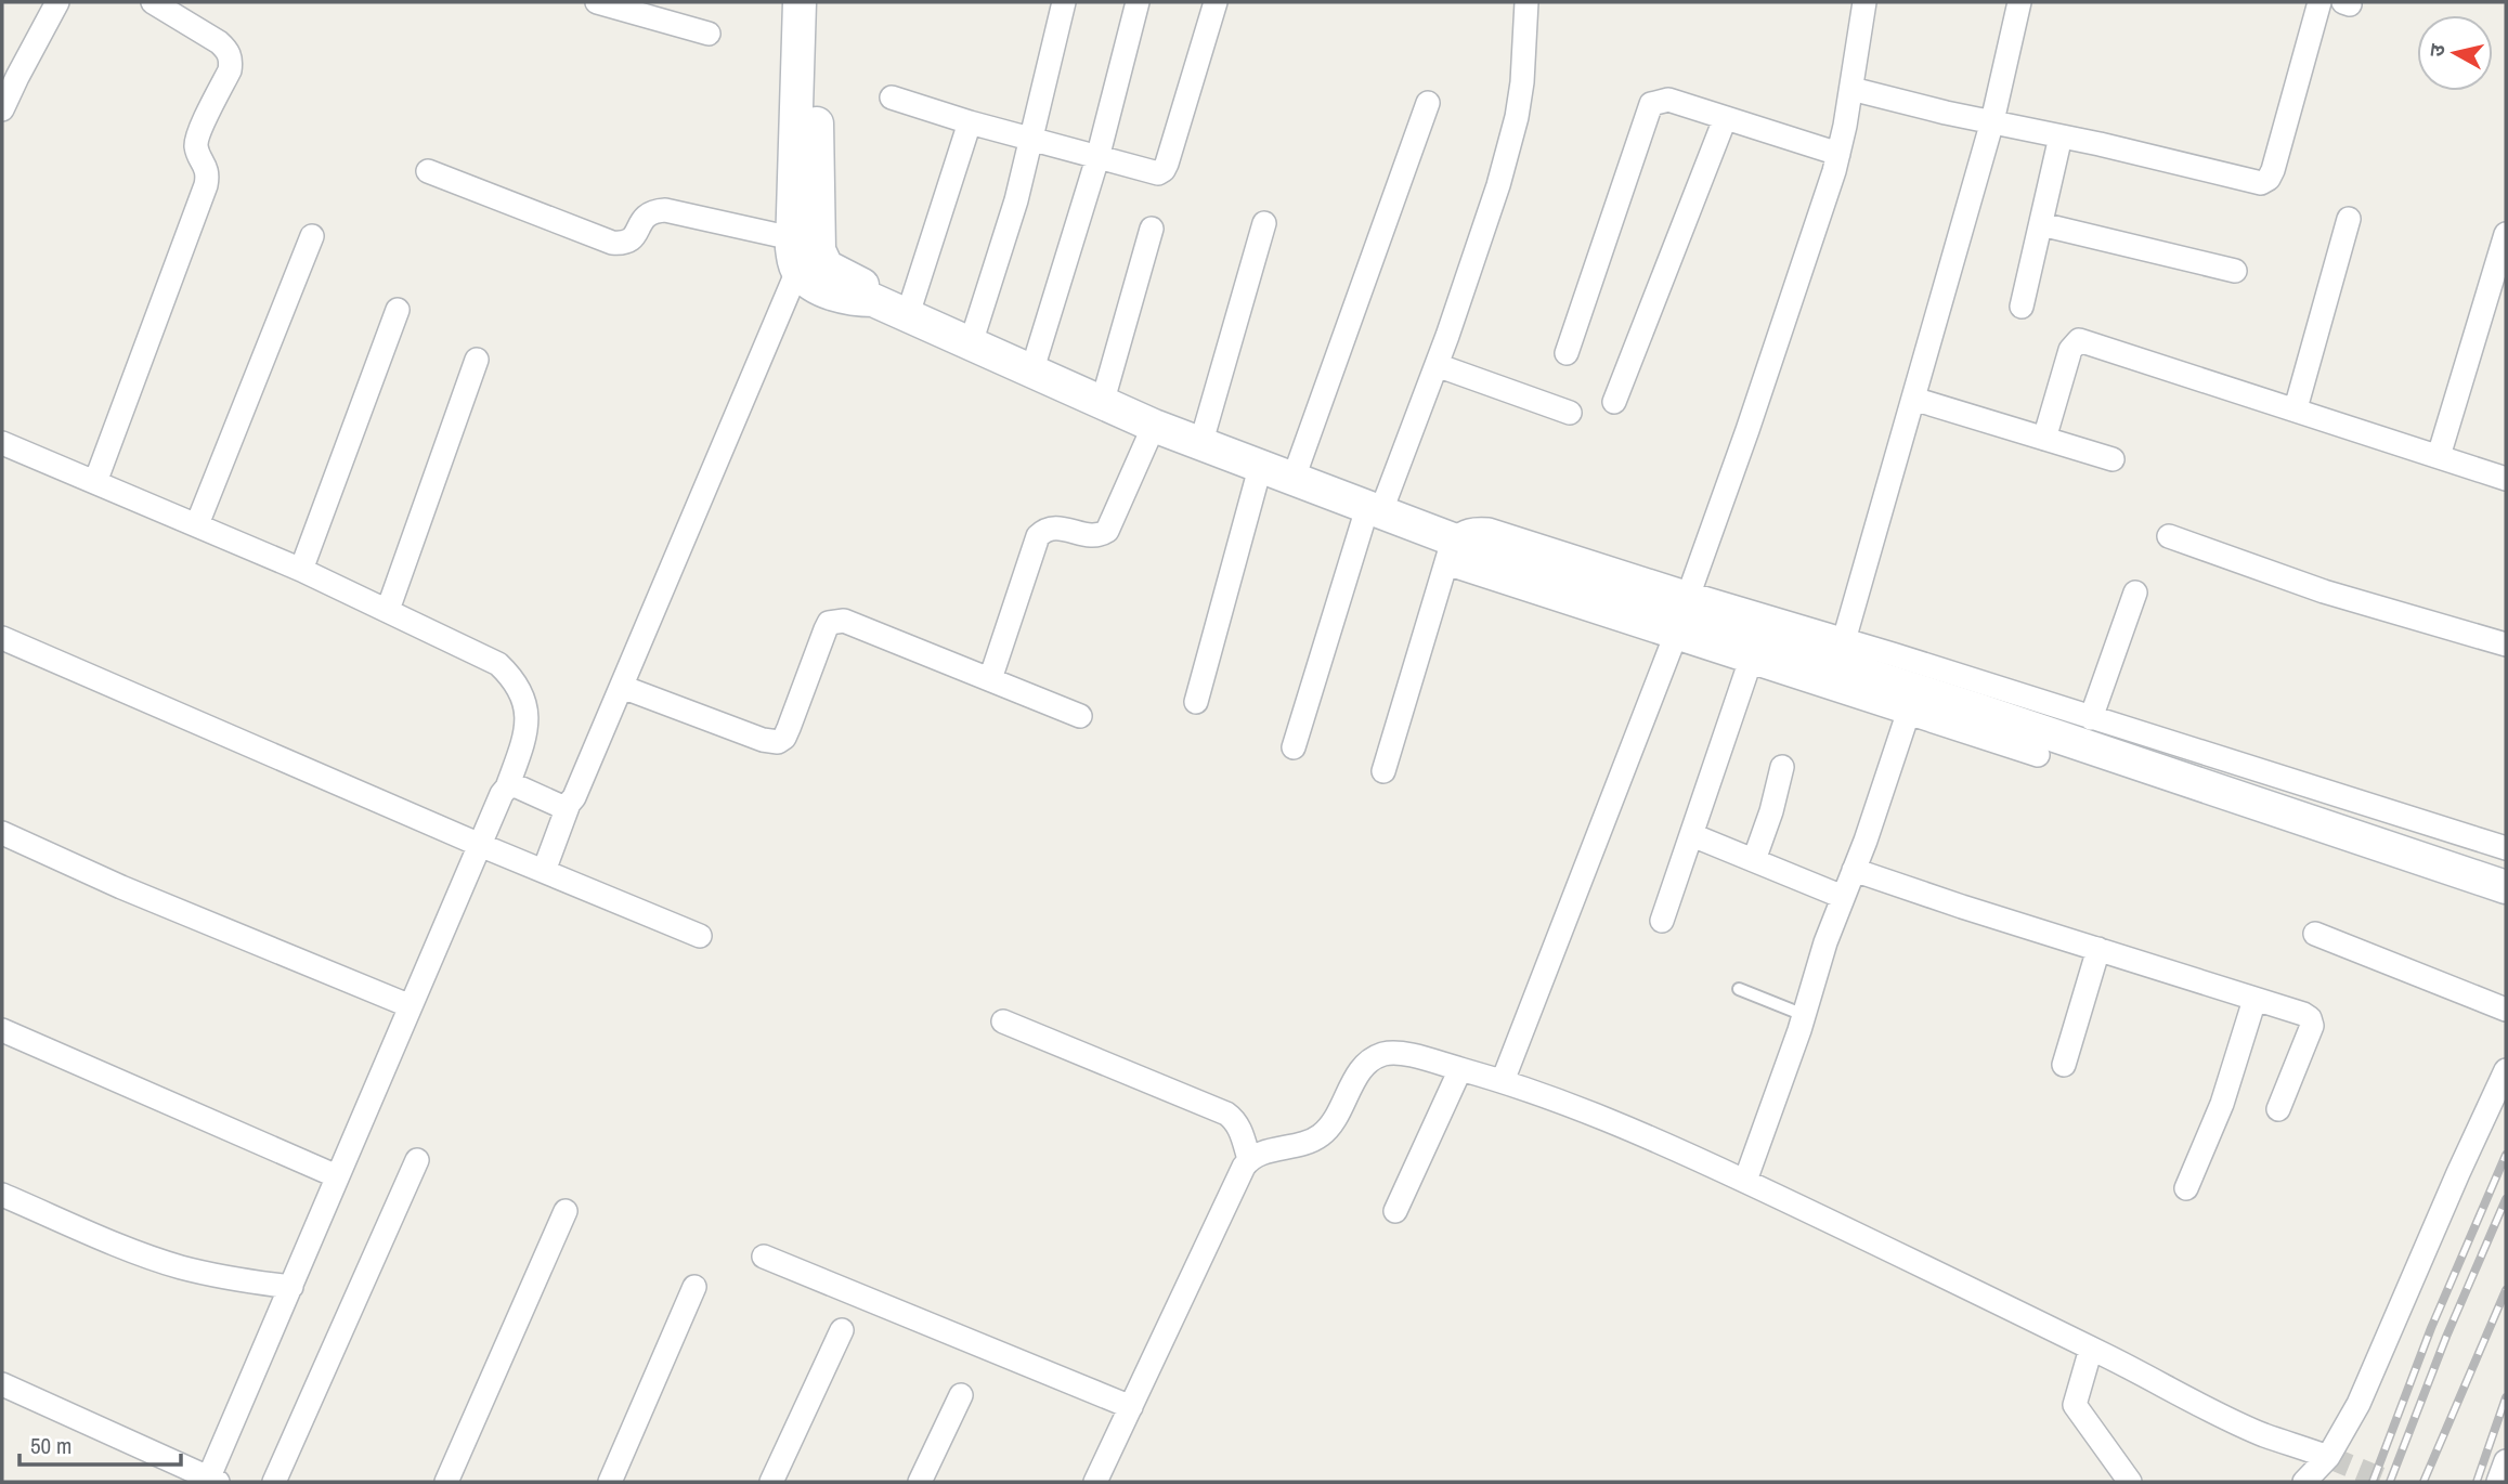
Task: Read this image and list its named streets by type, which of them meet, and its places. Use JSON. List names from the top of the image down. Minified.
{"scale_bar":"50 m","north":"left"}
